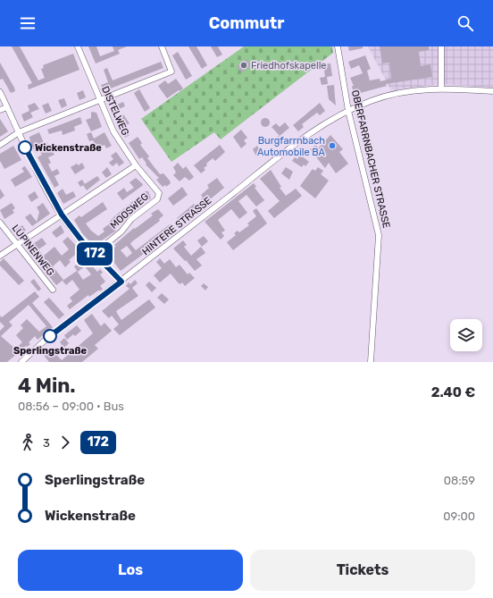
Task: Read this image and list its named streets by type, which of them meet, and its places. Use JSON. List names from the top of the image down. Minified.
{"streets":{"street":["DISTELWEG","OBERFARRNBACHER STRASSE","MOOSWEG","HINTERE STRASSE","LUPINENWEG"]},"crossings":[["DISTELWEG","MOOSWEG"],["OBERFARRNBACHER STRASSE","HINTERE STRASSE"]],"places":["Friedhofskapelle","Burgfarrnbach Automobile BA","Wickenstraße","Sperlingstraße"],"lines":["bus line 172"],"page":{"header":"Commutr","on_map":"172","heading":["4 Min.","08:56 – 09:00 · Bus","2.40 €"],"legs":["3","172"],"list":[{"name":"Sperlingstraße","value":"08:59"},{"name":"Wickenstraße","value":"09:00"}],"buttons":["Los","Tickets"]}}
